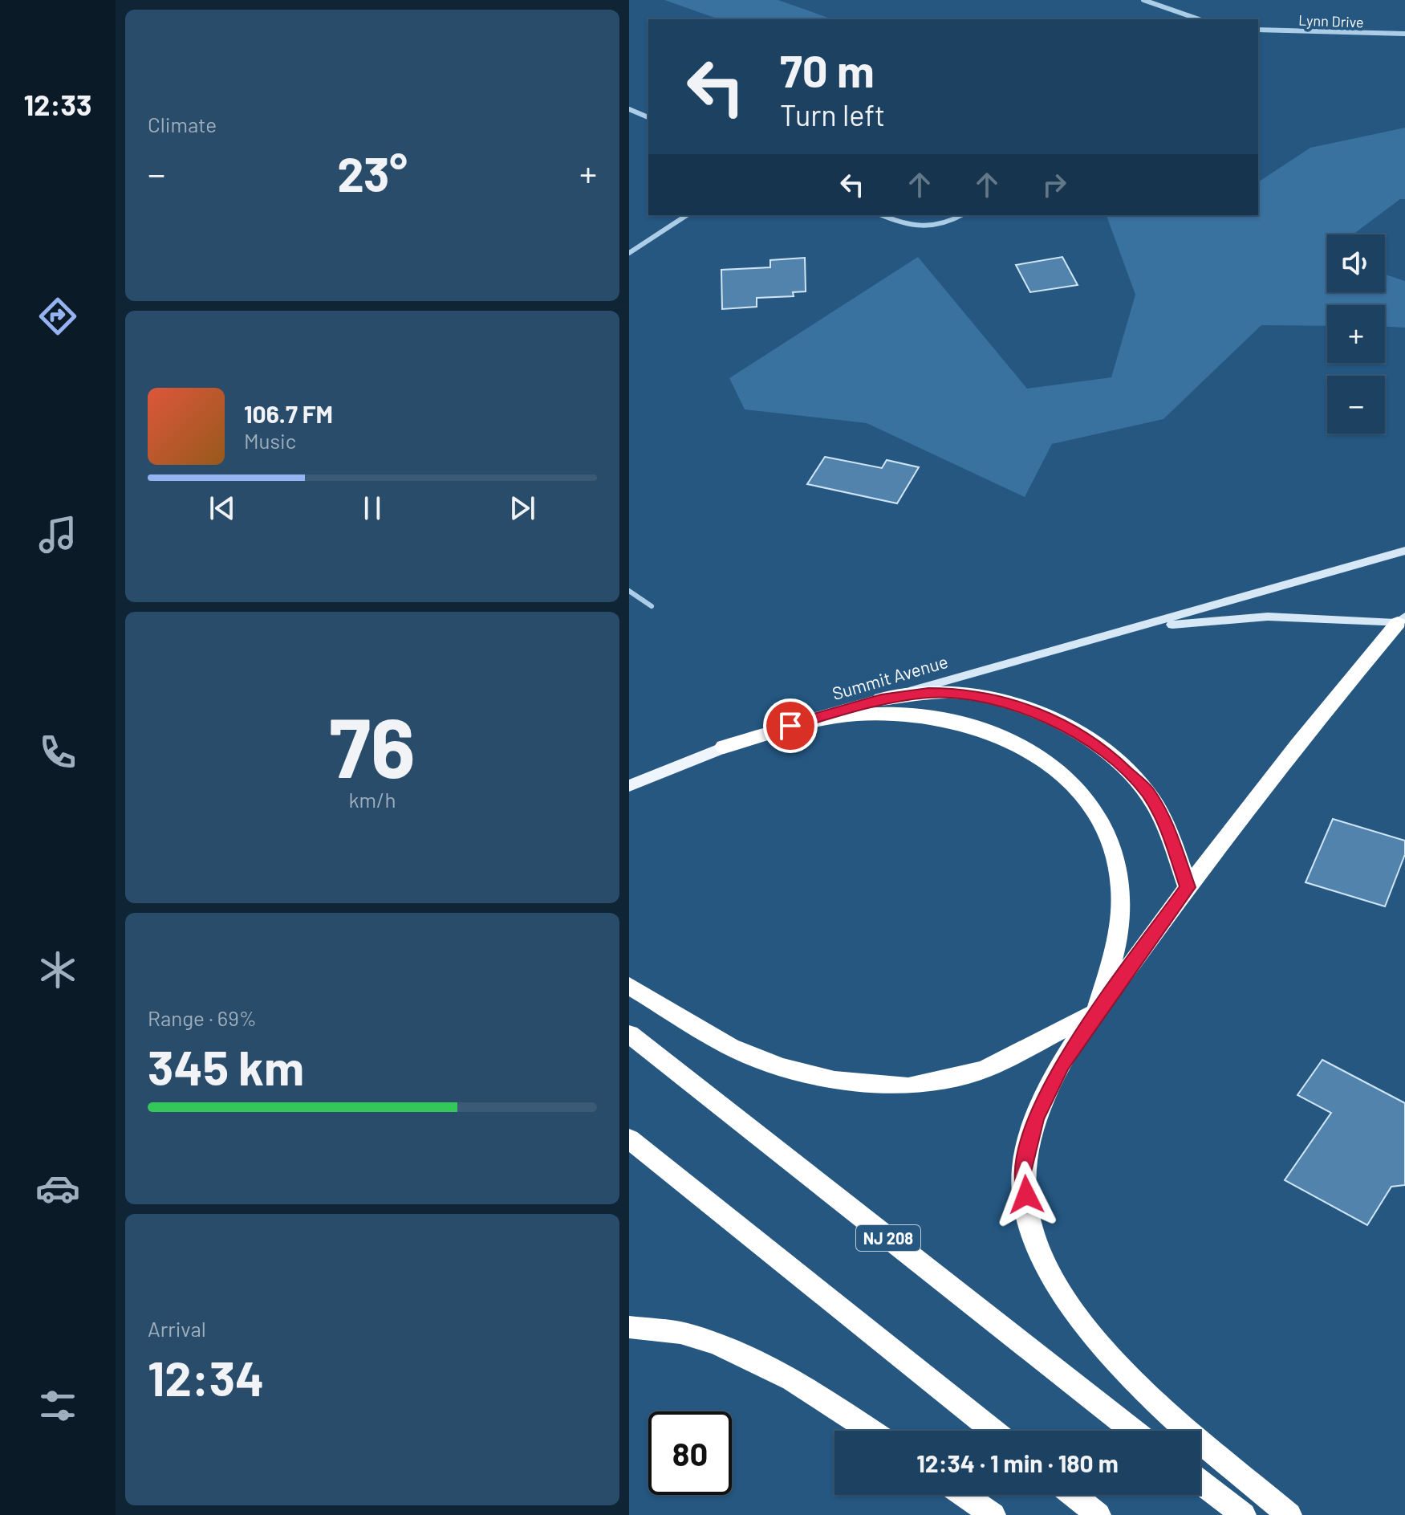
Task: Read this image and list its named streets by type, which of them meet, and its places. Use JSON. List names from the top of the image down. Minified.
{"streets":{"highway":["NJ 208"],"main road":["Summit Avenue"],"street":["Lynn Drive"]},"page":{"tabs":"12:33","tile":["Climate",["76","km/h"],["Range · 69%","345 km"],["Arrival","12:34"]],"turn":["70 m","Turn left"],"heat":["−","23°","+"],"map_buttons":["+","−"],"song":["106.7 FM","Music"],"limit":"80","trip":"12:34 · 1 min · 180 m"}}
